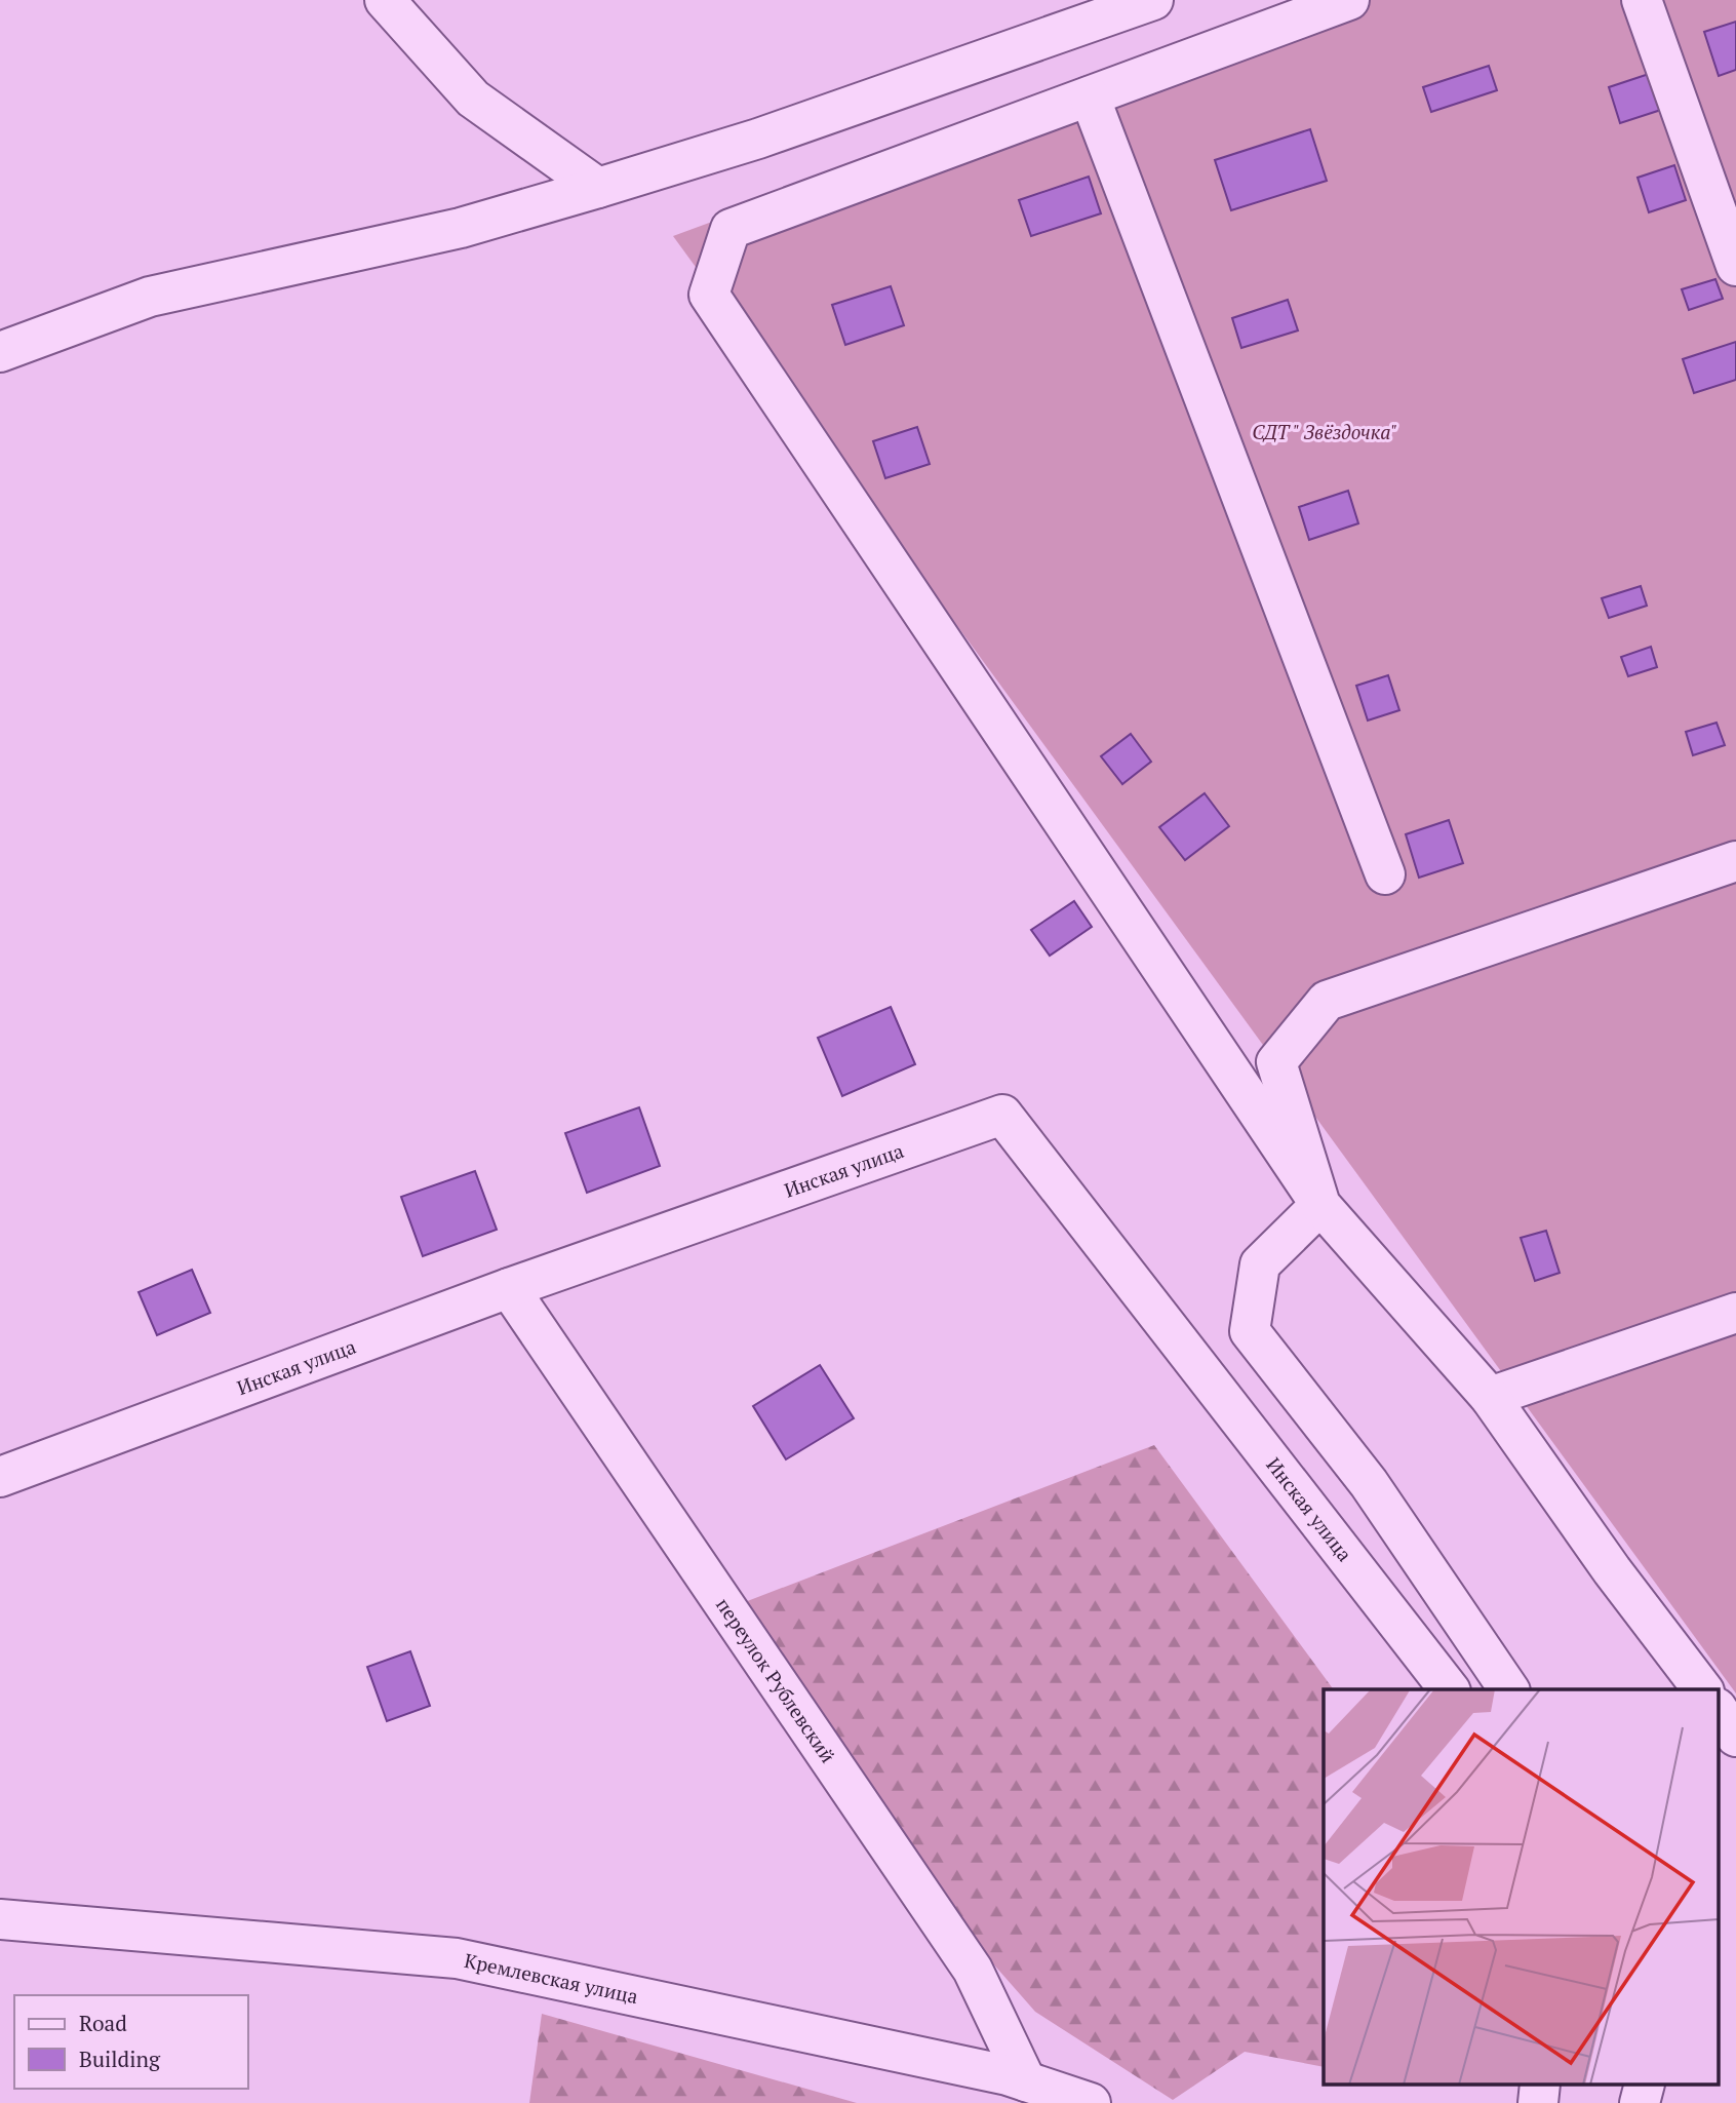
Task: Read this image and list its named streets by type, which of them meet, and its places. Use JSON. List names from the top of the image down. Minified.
{"streets":{"street":["Инская улица","переулок Рублевский","Кремлевская улица"]},"crossings":[["Инская улица","переулок Рублевский"],["переулок Рублевский","Кремлевская улица"]],"parks":["СДТ \" Звёздочка\""],"legend":["Road","Building"]}
